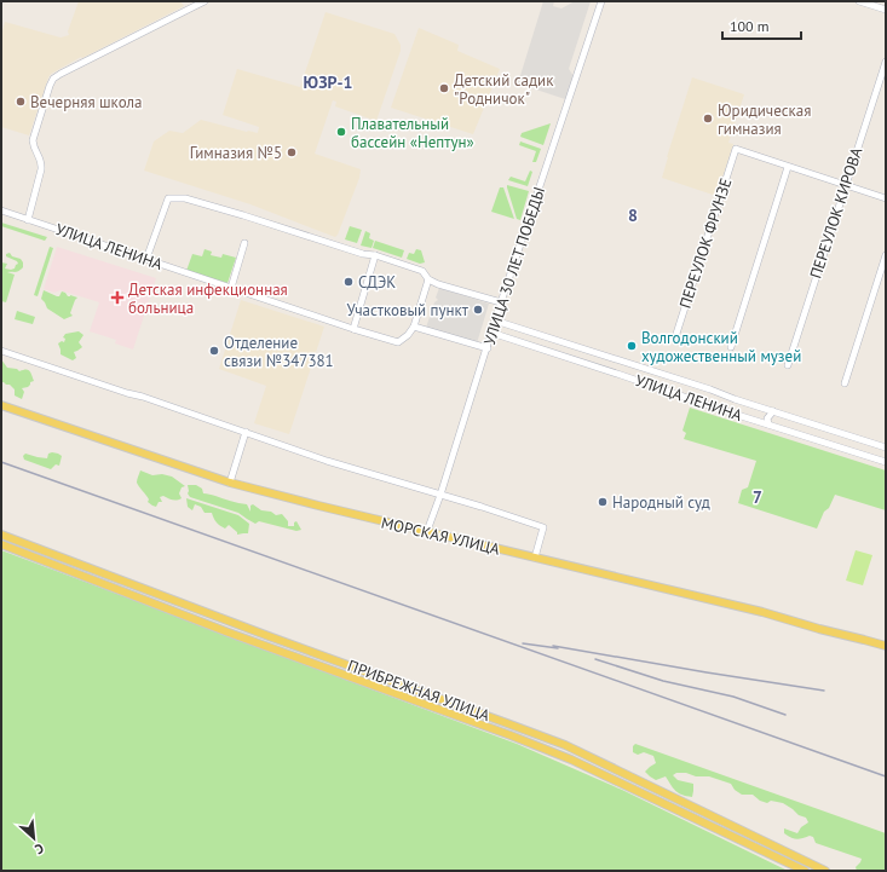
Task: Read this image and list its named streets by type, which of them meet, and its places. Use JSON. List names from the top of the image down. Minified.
{"streets":{"main road":["МОРСКАЯ УЛИЦА","ПРИБРЕЖНАЯ УЛИЦА"],"street":["ПЕРЕУЛОК КИРОВА","ПЕРЕУЛОК ФРУНЗЕ","УЛИЦА ЛЕНИНА","УЛИЦА 30 ЛЕТ ПОБЕДЫ"]},"crossings":[["УЛИЦА ЛЕНИНА","УЛИЦА 30 ЛЕТ ПОБЕДЫ"],["УЛИЦА 30 ЛЕТ ПОБЕДЫ","МОРСКАЯ УЛИЦА"]],"districts":["ЮЗР-1","8","7"],"places":{"other":["Детский садик \"Родничок\"","Вечерняя школа","Юридическая гимназия","Плавательный бассейн «Нептун»","Гимназия №5","СДЭК","Участковый пункт","Волгодонский художественный музей","Отделение связи №347381","Народный суд"],"health":["Детская инфекционная больница"]},"scale_bar":"100 m","north":"bottom right"}
